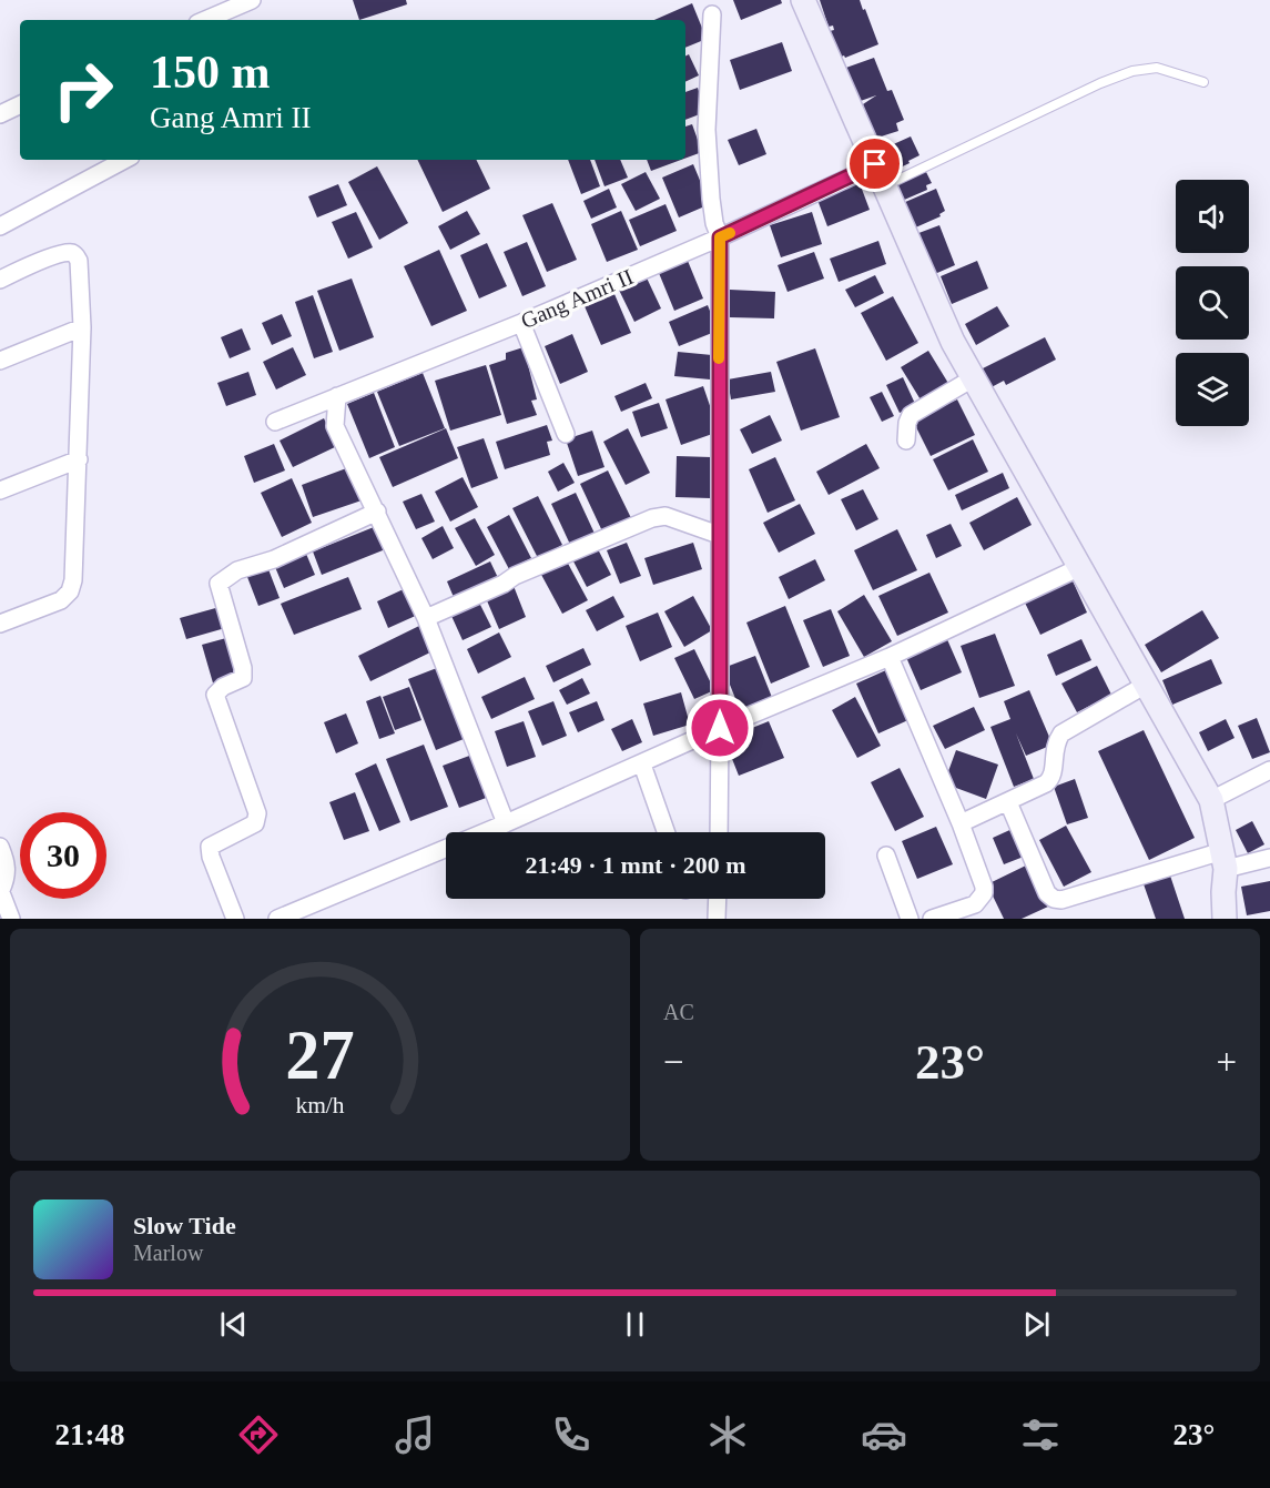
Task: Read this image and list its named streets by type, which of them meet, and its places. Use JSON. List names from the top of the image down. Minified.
{"streets":{"street":["Gang Amri II"]},"page":{"turn":["150 m","Gang Amri II"],"limit":"30","trip":"21:49 · 1 mnt · 200 m","tile":"AC","heat":["−","23°","+"],"song":["Slow Tide","Marlow"],"tabs":["21:48","23°"],"gauge":["27","km/h"]}}
